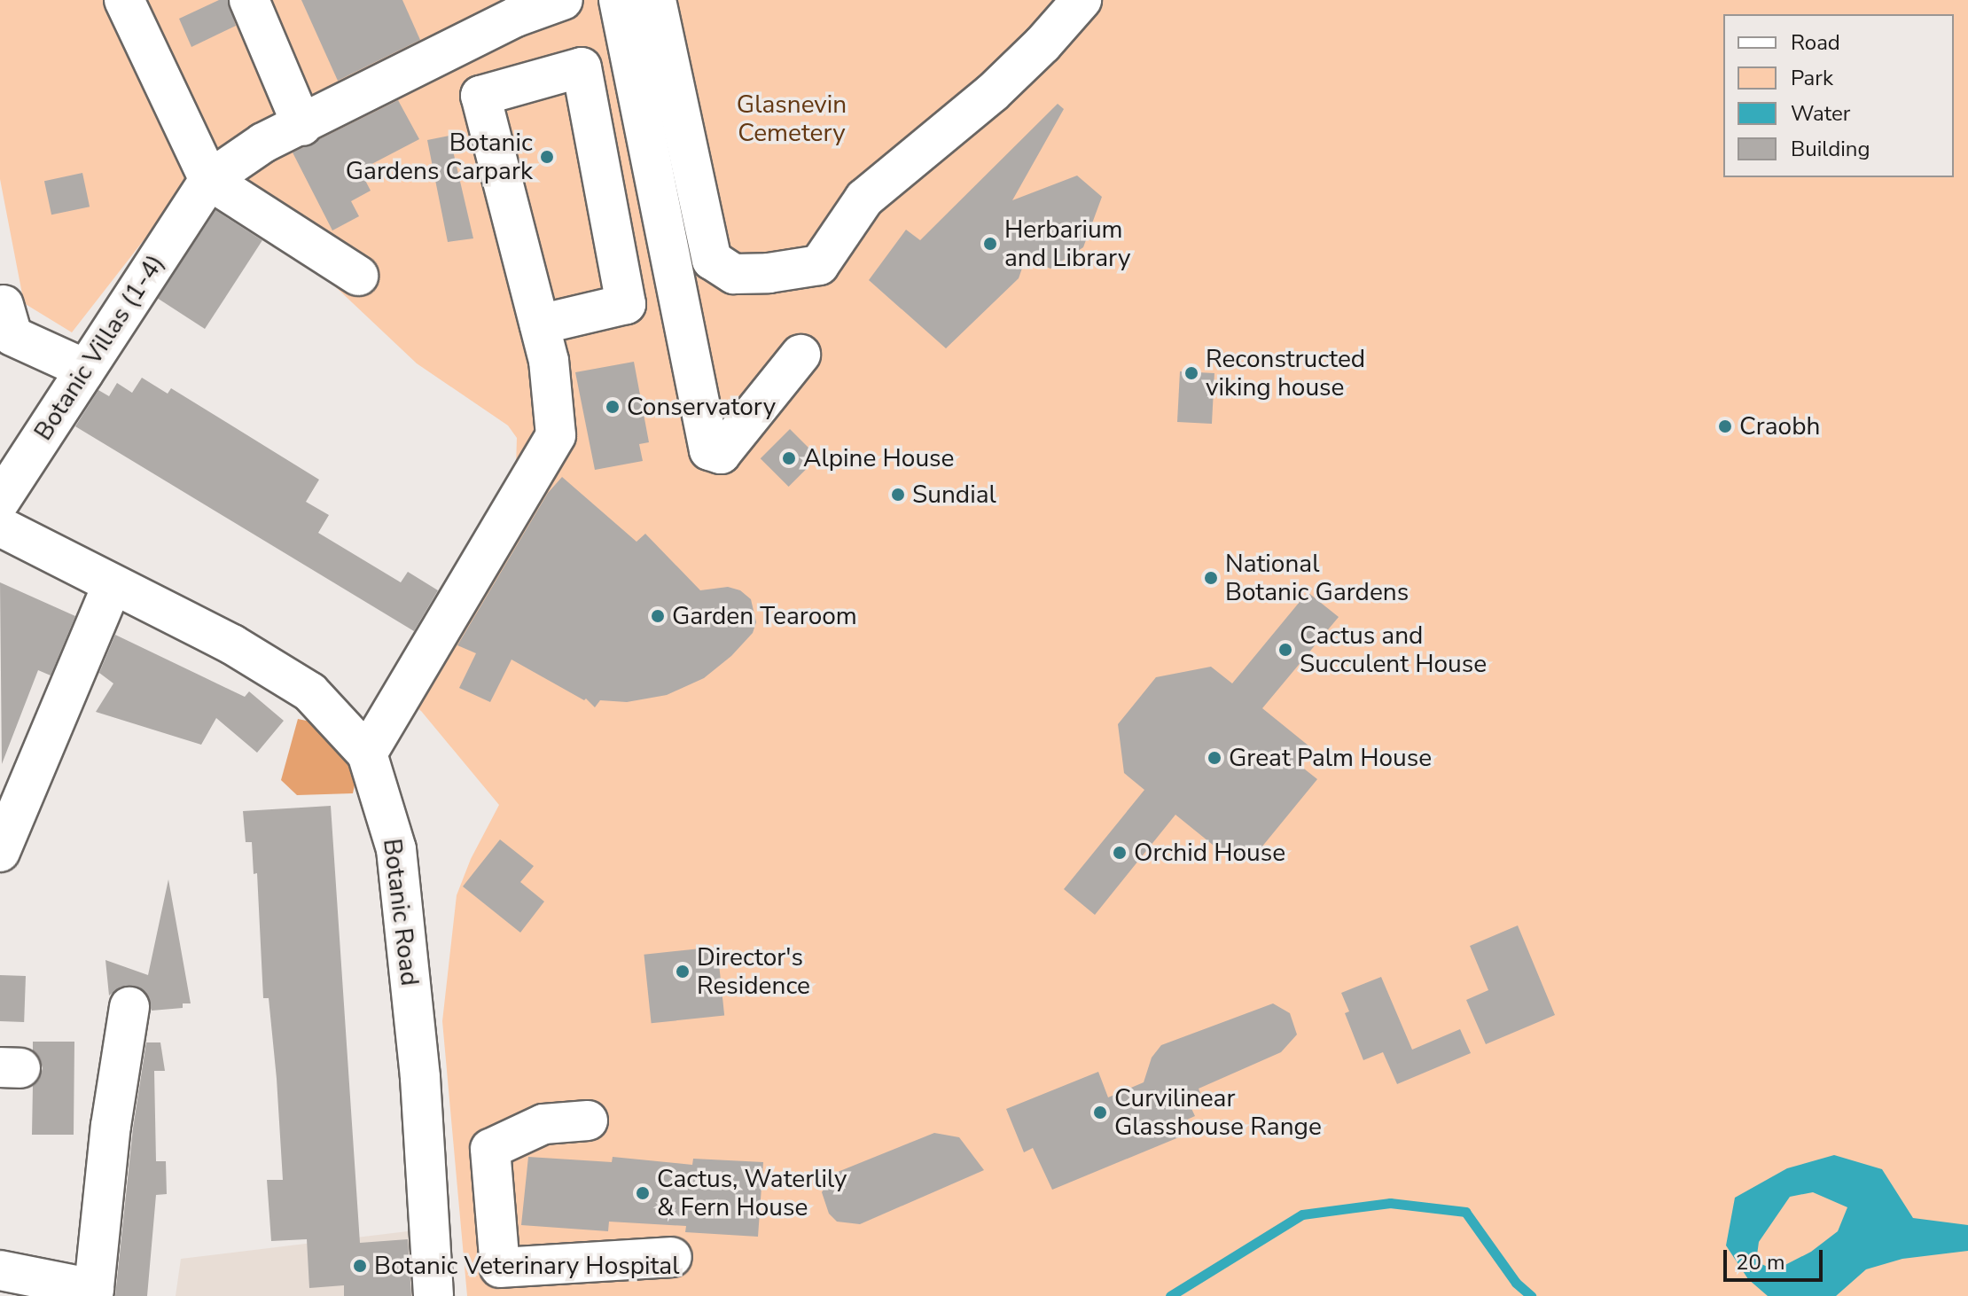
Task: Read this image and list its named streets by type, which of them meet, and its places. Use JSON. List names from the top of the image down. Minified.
{"streets":{"street":["Botanic Villas (1-4)","Botanic Road"]},"parks":["Glasnevin Cemetery"],"places":["Botanic Gardens Carpark","Herbarium and Library","Reconstructed viking house","Conservatory","Craobh","Alpine House","Sundial","National Botanic Gardens","Garden Tearoom","Cactus and Succulent House","Great Palm House","Orchid House","Director's Residence","Curvilinear Glasshouse Range","Cactus, Waterlily & Fern House","Botanic Veterinary Hospital"],"legend":["Road","Park","Water","Building"],"scale_bar":"20 m"}
